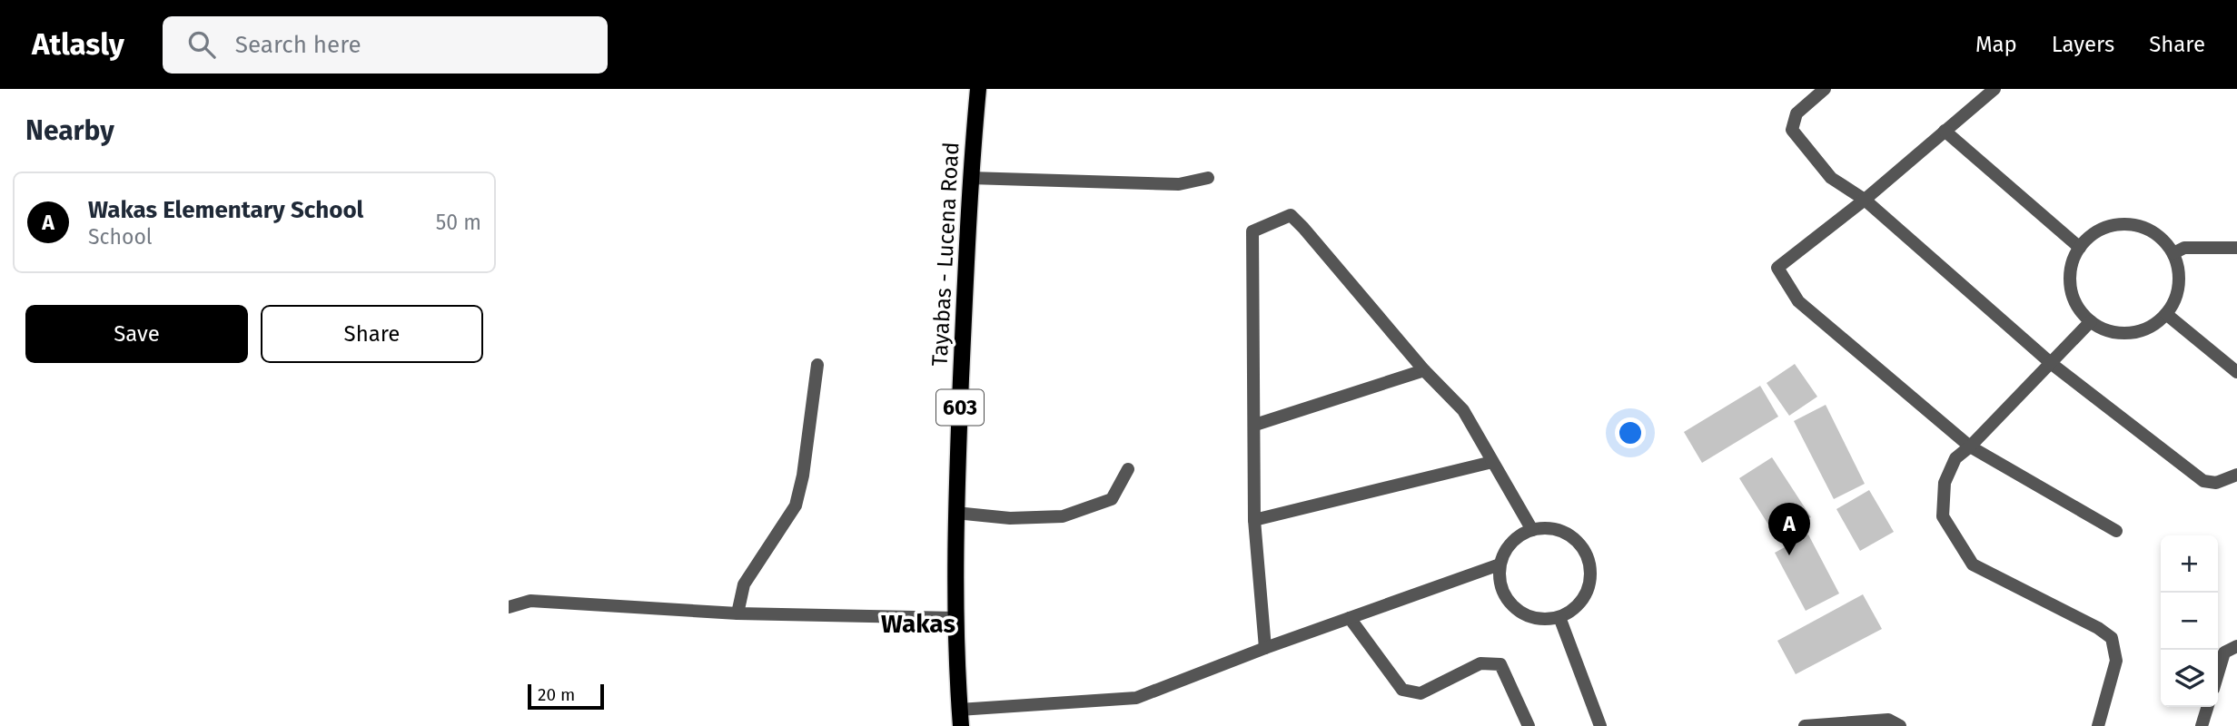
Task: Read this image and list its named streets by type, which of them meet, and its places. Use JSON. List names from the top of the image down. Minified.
{"streets":{"main road":["Tayabas - Lucena Road","603"]},"districts":["Wakas"],"scale_bar":"20 m","page":{"header":"Atlasly","search":"Search here","nav":["Map","Layers","Share"],"heading":"Nearby","list":[{"mark":"A","name":"Wakas Elementary School","note":"School","value":"50 m"}],"buttons":["Save","Share"],"pins":"A","map_buttons":["+","−"],"scale":"20 m"}}
